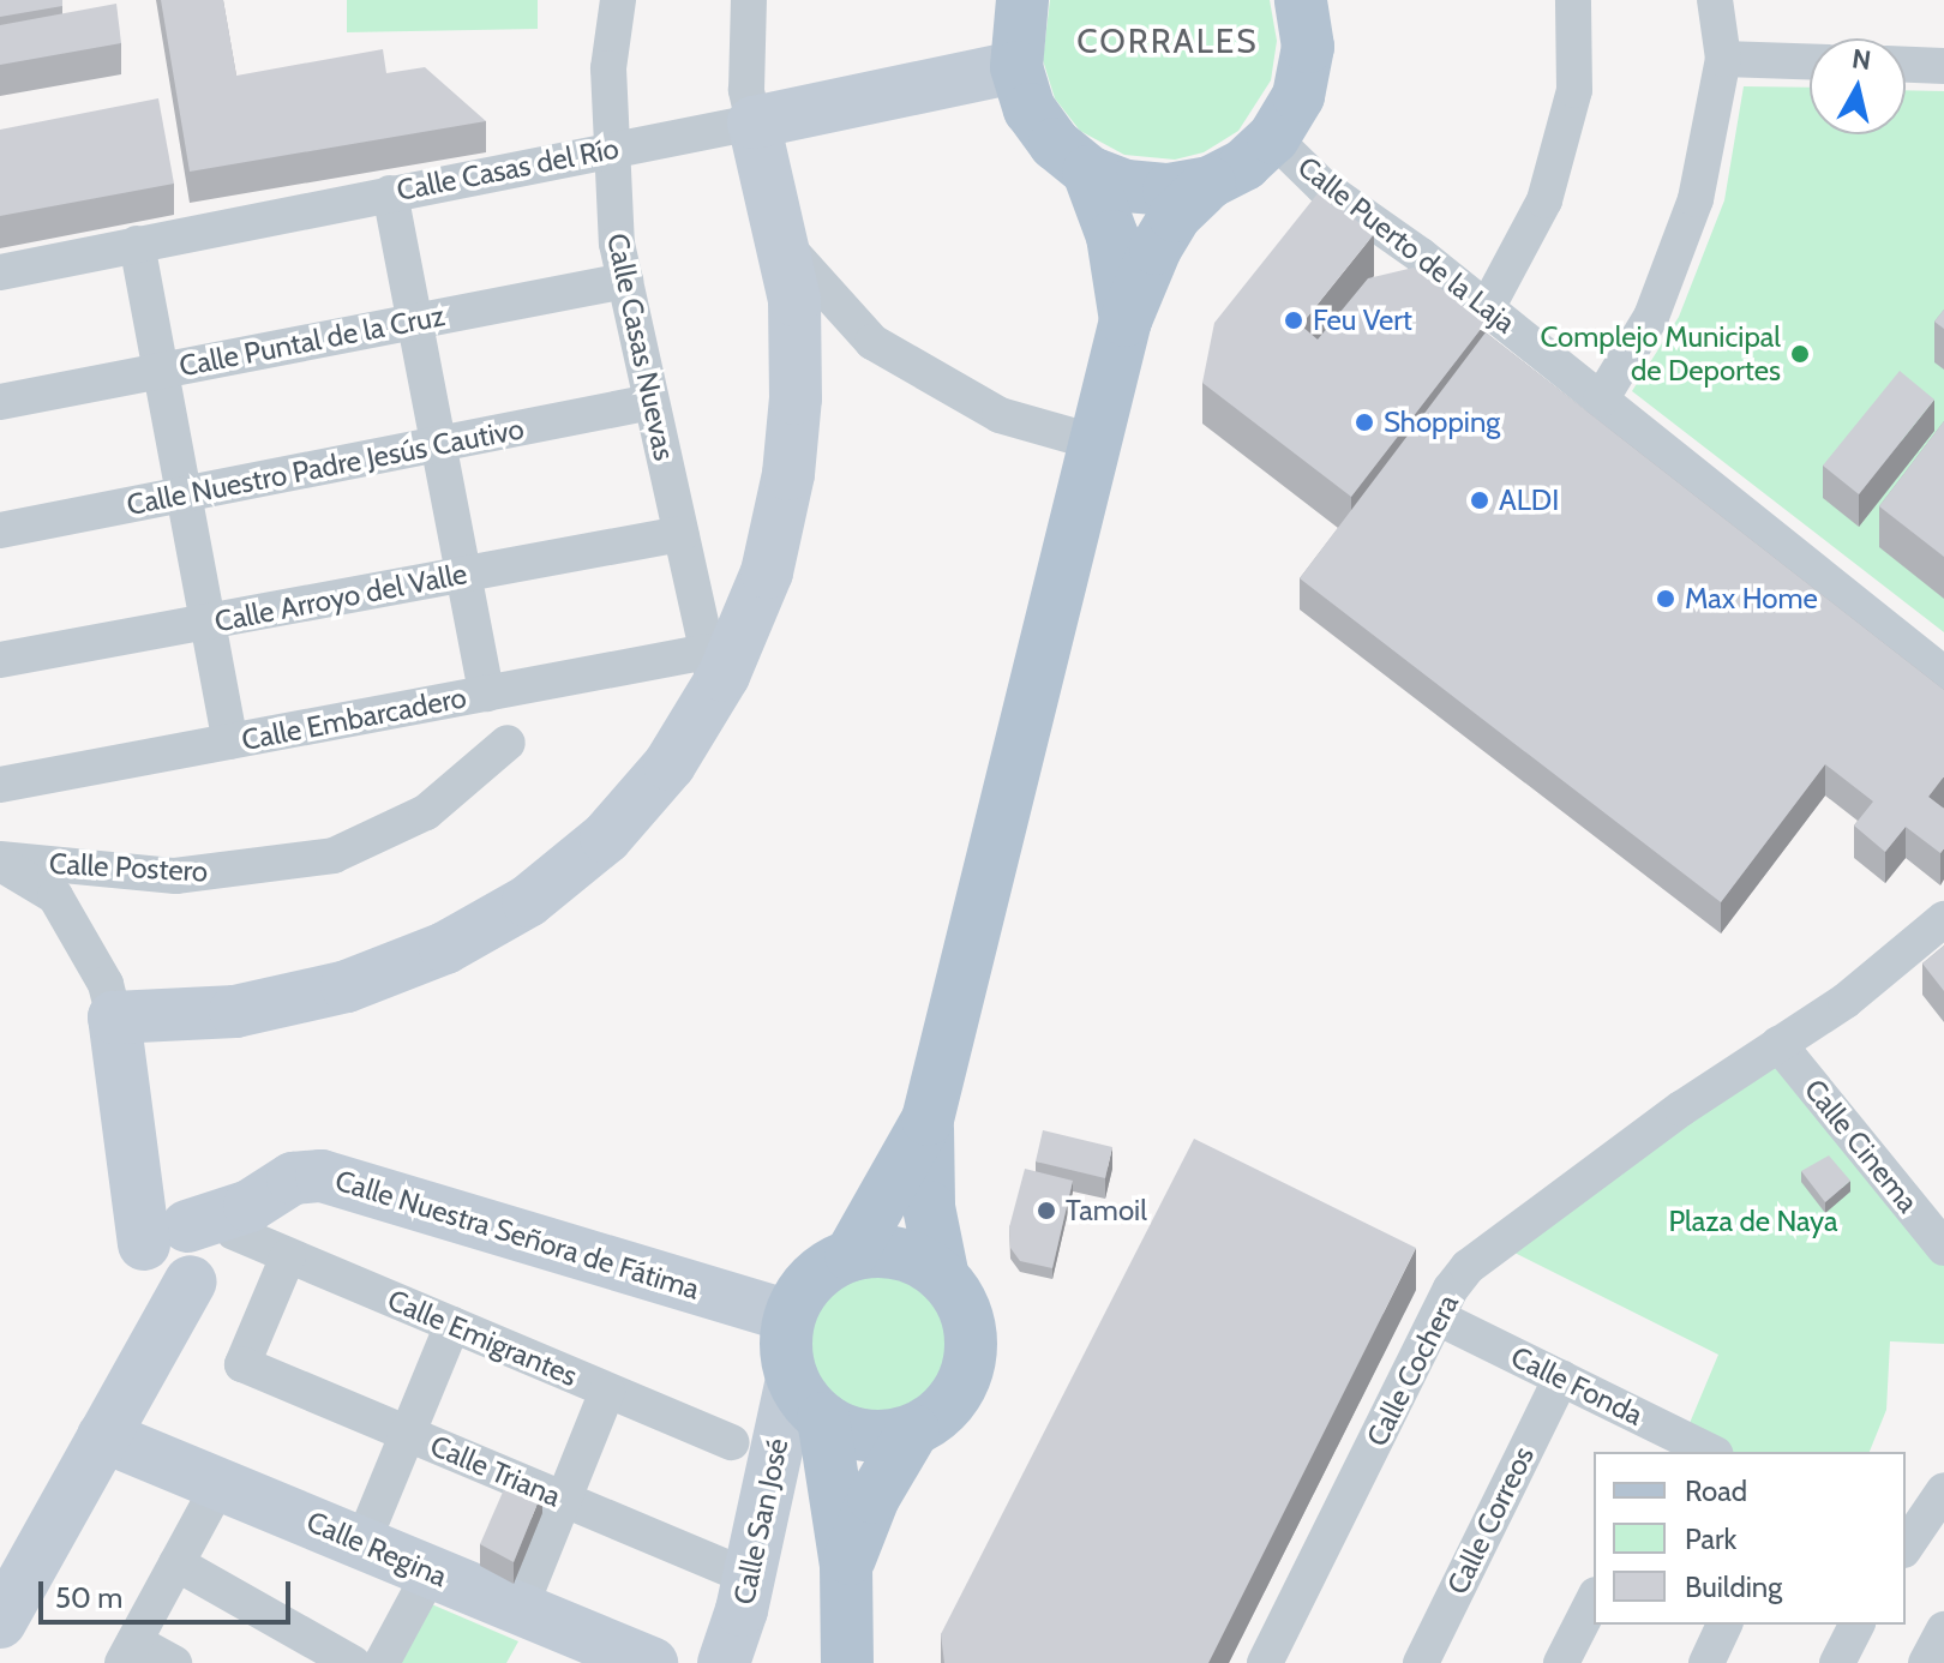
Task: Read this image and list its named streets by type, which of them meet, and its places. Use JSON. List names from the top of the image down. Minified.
{"streets":{"street":["Calle Casas del Río","Calle Puerto de la Laja","Calle Puntal de la Cruz","Calle Casas Nuevas","Calle Nuestro Padre Jesús Cautivo","Calle Arroyo del Valle","Calle Embarcadero","Calle Postero","Calle Cinema","Calle Nuestra Señora de Fátima","Calle Emigrantes","Calle Cochera","Calle Fonda","Calle Triana","Calle Correos","Calle San José","Calle Regina"]},"crossings":[["Calle Casas del Río","Calle Casas Nuevas"],["Calle Puntal de la Cruz","Calle Casas Nuevas"],["Calle Casas Nuevas","Calle Nuestro Padre Jesús Cautivo"],["Calle Casas Nuevas","Calle Arroyo del Valle"],["Calle Casas Nuevas","Calle Embarcadero"],["Calle Cinema","Calle Cochera"],["Calle Nuestra Señora de Fátima","Calle Emigrantes"],["Calle Nuestra Señora de Fátima","Calle San José"],["Calle Emigrantes","Calle Triana"],["Calle Cochera","Calle Fonda"],["Calle Fonda","Calle Correos"],["Calle Triana","Calle San José"]],"districts":["CORRALES"],"parks":["Plaza de Naya"],"places":["Feu Vert","Complejo Municipal de Deportes","Shopping","ALDI","Max Home","Tamoil"],"legend":["Road","Park","Building"],"scale_bar":"50 m","north":"top"}
